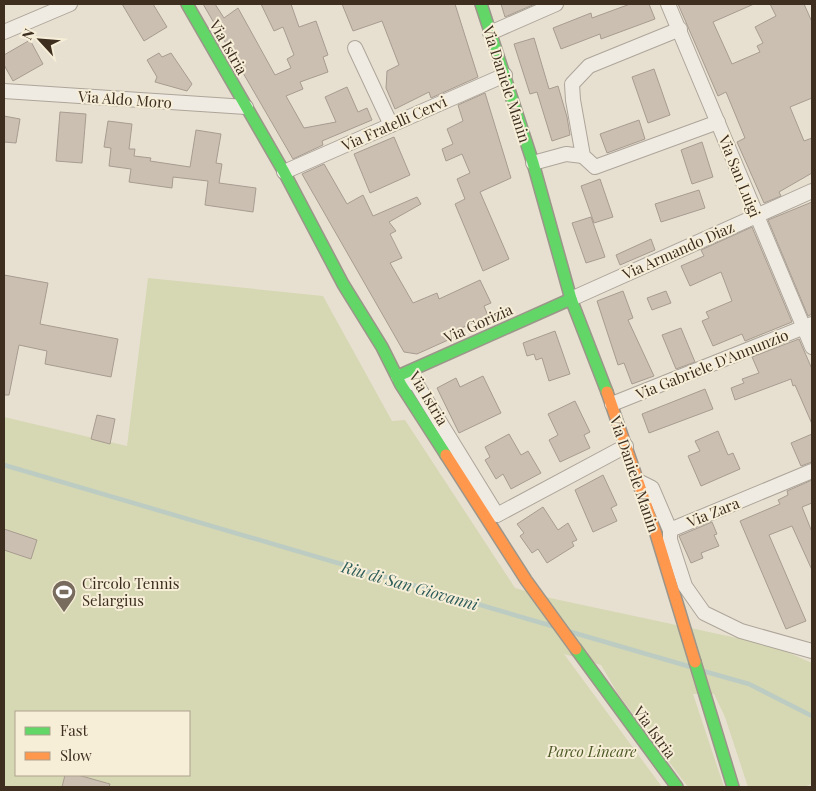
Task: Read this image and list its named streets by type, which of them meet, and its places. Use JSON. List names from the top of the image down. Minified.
{"streets":{"main road":["Via Istria","Via Daniele Manin","Via Gorizia"],"street":["Via Aldo Moro","Via Fratelli Cervi","Via San Luigi","Via Armando Diaz","Via Gabriele D'Annunzio","Via Zara"]},"crossings":[["Via Istria","Via Aldo Moro"],["Via Istria","Via Fratelli Cervi"],["Via Istria","Via Gorizia"],["Via Daniele Manin","Via Fratelli Cervi"],["Via Daniele Manin","Via San Luigi"],["Via Daniele Manin","Via Armando Diaz"],["Via Daniele Manin","Via Gorizia"],["Via Daniele Manin","Via Gabriele D'Annunzio"],["Via Daniele Manin","Via Zara"],["Via San Luigi","Via Armando Diaz"],["Via San Luigi","Via Gabriele D'Annunzio"],["Via Armando Diaz","Via Gorizia"]],"water":["Riu di San Giovanni"],"parks":["Parco Lineare"],"places":{"sports":["Circolo Tennis Selargius"]},"legend":["Fast","Slow"],"north":"top left"}
